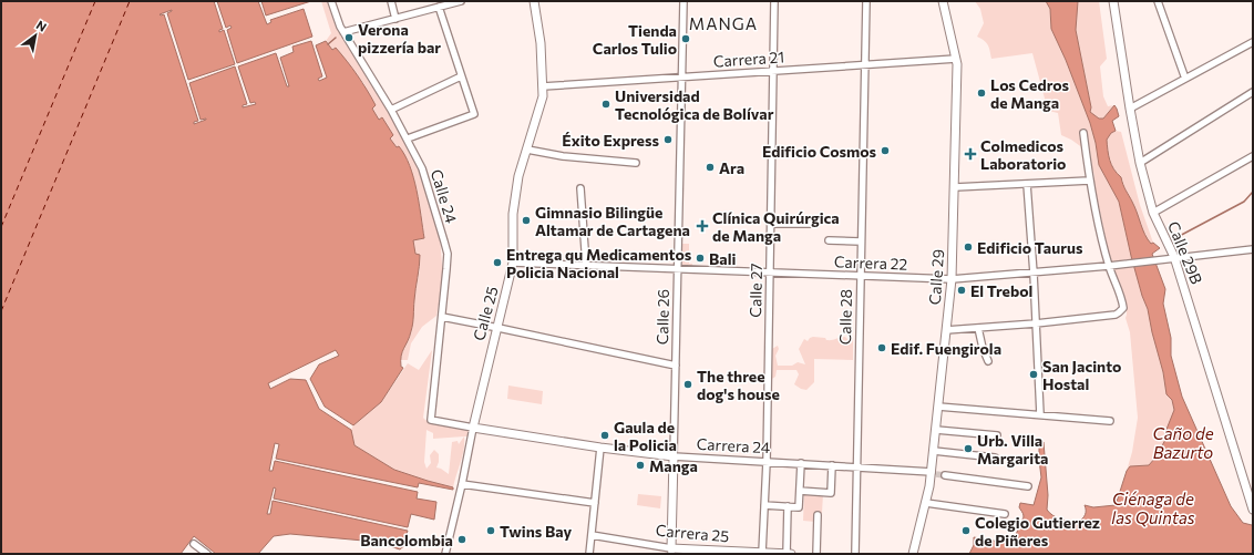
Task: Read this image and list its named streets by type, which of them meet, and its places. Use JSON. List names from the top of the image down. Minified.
{"streets":{"main road":["Calle 29B","Calle 29","Calle 25","Calle 26","Carrera 24","Carrera 25"],"street":["Carrera 21","Calle 24","Carrera 22","Calle 27","Calle 28"]},"crossings":[["Carrera 21","Calle 29"],["Carrera 21","Calle 27"],["Carrera 21","Calle 25"],["Carrera 21","Calle 26"],["Carrera 21","Calle 28"],["Calle 24","Carrera 24"],["Calle 29B","Carrera 22"],["Carrera 22","Calle 29"],["Carrera 22","Calle 27"],["Carrera 22","Calle 25"],["Carrera 22","Calle 26"],["Carrera 22","Calle 28"],["Calle 29","Carrera 24"],["Calle 27","Carrera 24"],["Calle 27","Carrera 25"],["Calle 25","Carrera 24"],["Calle 26","Carrera 24"],["Calle 26","Carrera 25"],["Calle 28","Carrera 24"]],"districts":["MANGA"],"water":["Caño de Bazurto","Ciénaga de las Quintas"],"places":{"other":["Verona pizzería bar","Tienda Carlos Tulio","Los Cedros de Manga","Universidad Tecnológica de Bolívar","Éxito Express","Edificio Cosmos","Ara","Gimnasio Bilingüe Altamar de Cartagena","Edificio Taurus","Bali","Entrega qu Medicamentos Policia Nacional","El Trebol","Edif. Fuengirola","San Jacinto Hostal","The three dog's house","Gaula de la Policia","Urb. Villa Margarita","Manga","Twins Bay","Colegio Gutierrez de Piñeres","Bancolombia"],"health":["Colmedicos Laboratorio","Clínica Quirúrgica de Manga"]},"north":"top right"}
